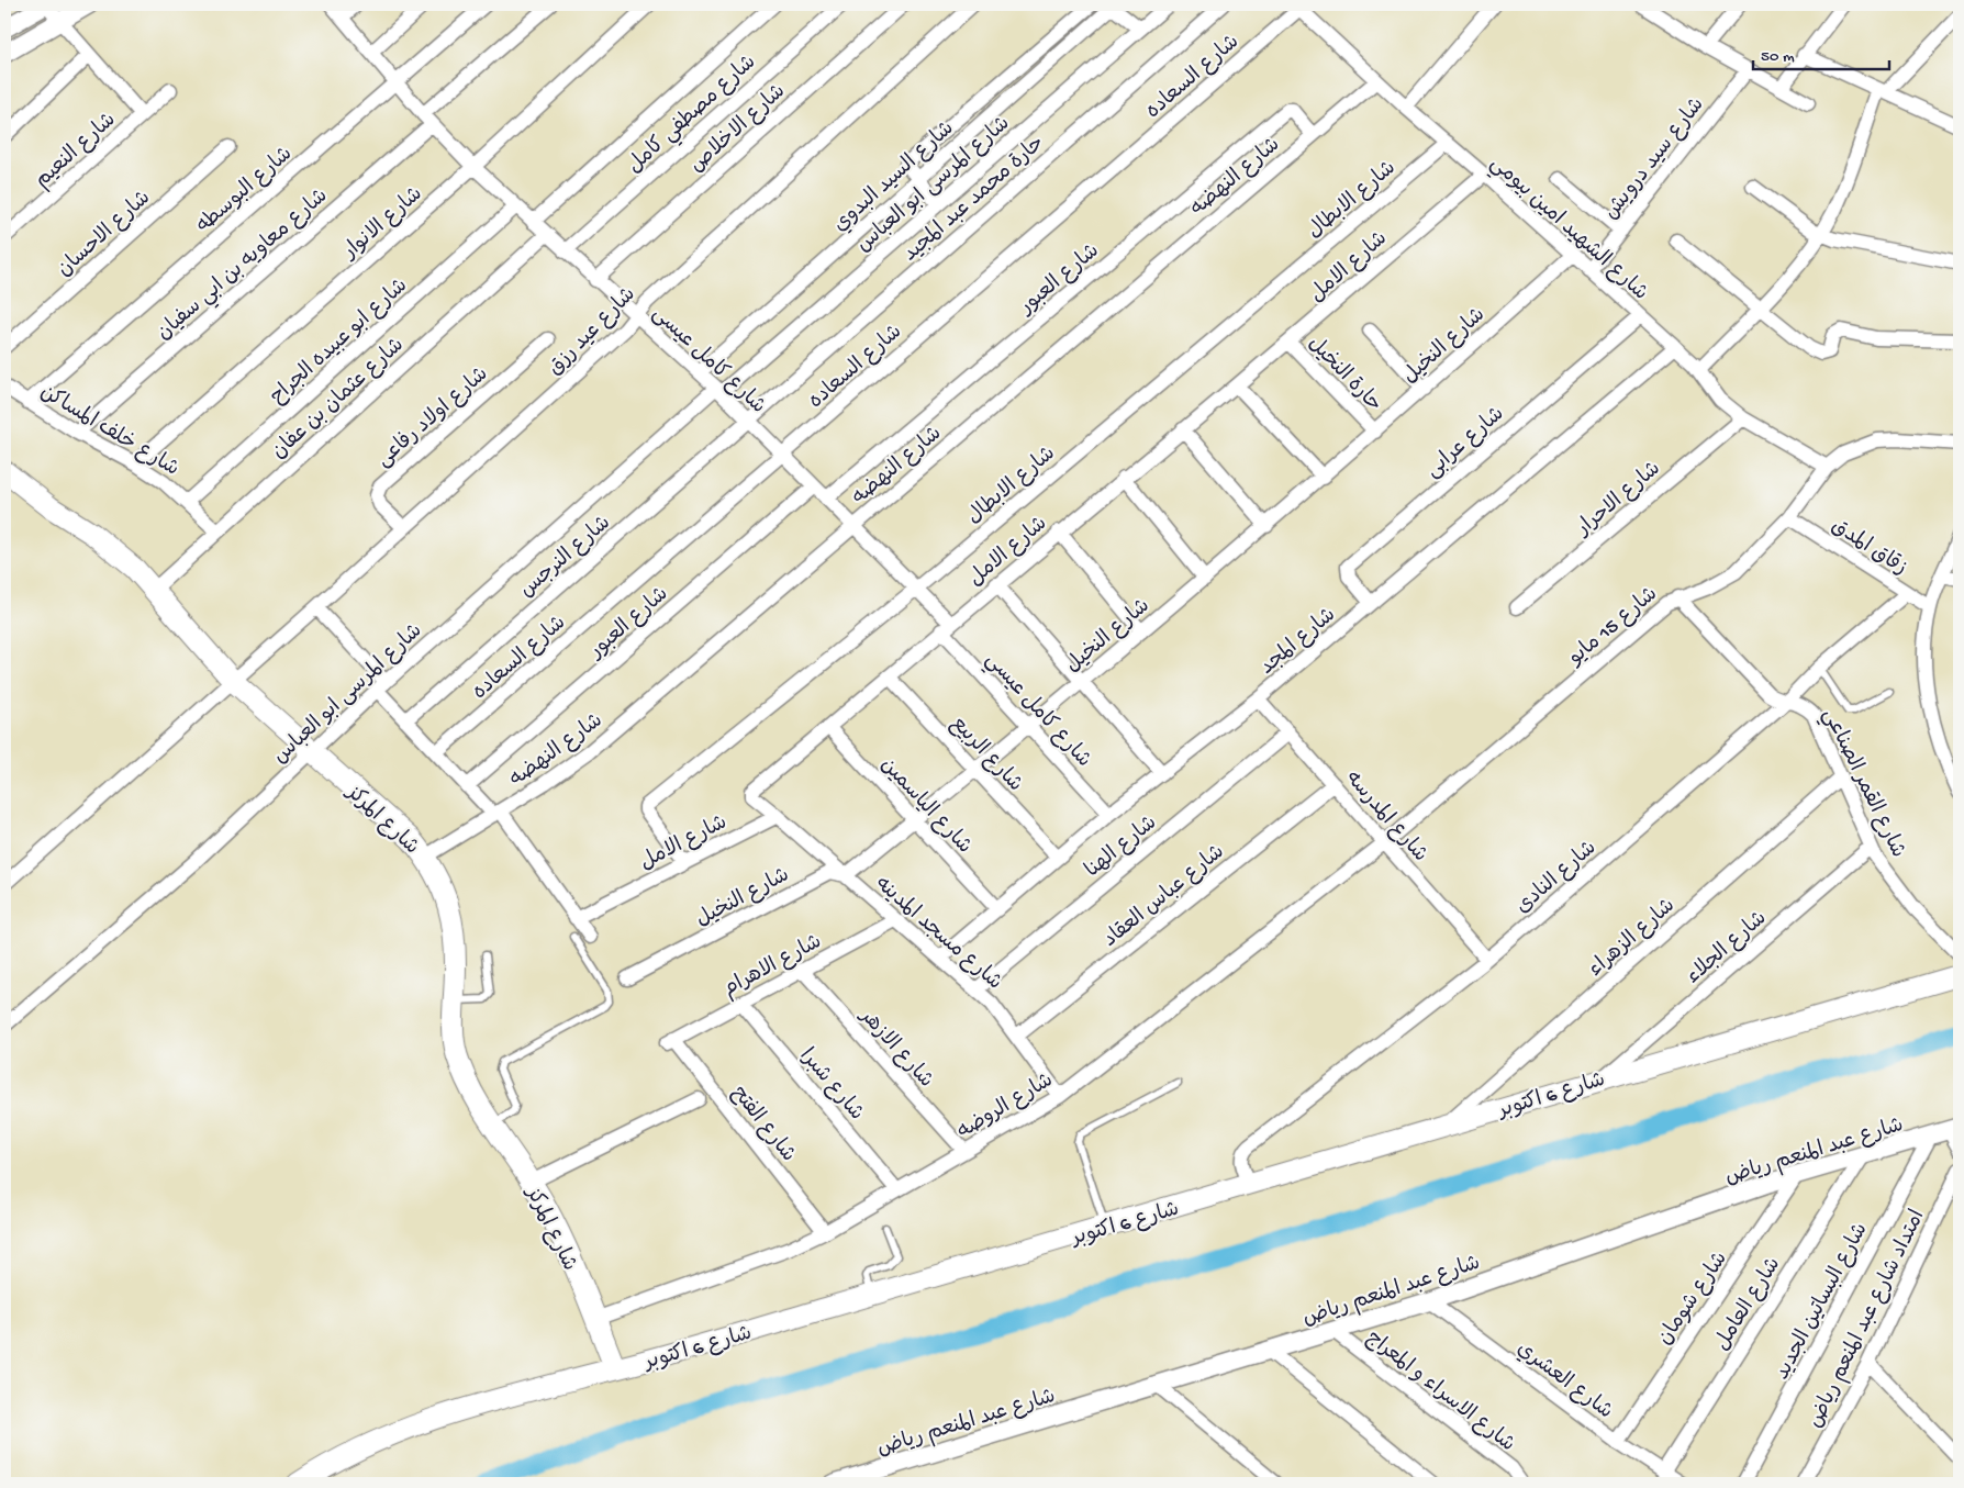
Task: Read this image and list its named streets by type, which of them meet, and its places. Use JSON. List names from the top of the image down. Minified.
{"streets":{"main road":["شارع المركز","شارع 6 اكتوبر"],"street":["شارع السعاده","شارع مصطفي كامل","شارع الاخلاص","شارع النعيم","شارع سيد درويش","شارع السيد البدوي","شارع النهضه","شارع المرسى ابو العباس","شارع البوسطه","حارة محمد عبد المجيد","شارع الابطال","شارع الانوار","شارع الشهيد امين بيومي","شارع الاحسان","شارع معاويه بن ابي سفيان","شارع الامل","شارع العبور","شارع عيد رزق","شارع ابو عبيده الجراح","شارع النخيل","شارع كامل عيسى","حارة النخيل","شارع عثمان بن عفان","شارع اولاد رفاعى","شارع خلف المساكن","شارع عرابى","شارع الاحرار","زقاق المدق","شارع النرجس","شارع 15 مايو","شارع المجد","شارع كامل عيسي","شارع الربيع","شارع القمر الصناعي","شارع الياسمين","شارع المدرسه","شارع الهنا","شارع النادى","شارع عباس العقاد","شارع مسجد المدينه","شارع الزهراء","شارع الجلاء","شارع الاهرام","شارع الازهر","شارع شبرا","شارع الروضه","شارع الفتح","شارع عبد المنعم رياض","شارع شومان","شارع البساتين الجديد","شارع العامل","امتداد شارع عبد المنعم رياض","شارع العشري","شارع الاسراء و المعراج"]},"crossings":[["شارع السعاده","شارع الشهيد امين بيومي"],["شارع السعاده","شارع كامل عيسى"],["شارع مصطفي كامل","شارع كامل عيسى"],["شارع الاخلاص","شارع كامل عيسى"],["شارع سيد درويش","شارع الشهيد امين بيومي"],["شارع السيد البدوي","شارع كامل عيسى"],["شارع النهضه","شارع الشهيد امين بيومي"],["شارع النهضه","شارع العبور"],["شارع النهضه","شارع كامل عيسى"],["شارع النهضه","شارع المركز"],["شارع المرسى ابو العباس","شارع كامل عيسى"],["شارع المرسى ابو العباس","شارع المركز"],["شارع البوسطه","شارع كامل عيسى"],["شارع البوسطه","شارع خلف المساكن"],["حارة محمد عبد المجيد","شارع كامل عيسى"],["حارة محمد عبد المجيد","شارع النرجس"],["شارع الابطال","شارع الشهيد امين بيومي"],["شارع الابطال","شارع الامل"],["شارع الابطال","شارع كامل عيسى"],["شارع الانوار","شارع كامل عيسى"],["شارع الانوار","شارع خلف المساكن"],["شارع الشهيد امين بيومي","شارع الامل"],["شارع الشهيد امين بيومي","شارع النخيل"],["شارع الشهيد امين بيومي","شارع عرابى"],["شارع الشهيد امين بيومي","شارع الاحرار"],["شارع الشهيد امين بيومي","شارع 15 مايو"],["شارع الشهيد امين بيومي","شارع المجد"],["شارع معاويه بن ابي سفيان","شارع كامل عيسى"],["شارع معاويه بن ابي سفيان","شارع خلف المساكن"],["شارع الامل","شارع كامل عيسى"],["شارع الامل","حارة النخيل"],["شارع الامل","شارع كامل عيسي"],["شارع الامل","شارع الربيع"],["شارع الامل","شارع الياسمين"],["شارع الامل","شارع مسجد المدينه"],["شارع العبور","شارع كامل عيسى"],["شارع عيد رزق","شارع كامل عيسى"],["شارع عيد رزق","شارع اولاد رفاعى"],["شارع عيد رزق","شارع المركز"],["شارع ابو عبيده الجراح","شارع كامل عيسى"],["شارع ابو عبيده الجراح","شارع خلف المساكن"],["شارع النخيل","حارة النخيل"],["شارع النخيل","شارع كامل عيسي"],["شارع النخيل","شارع الربيع"],["شارع النخيل","شارع الياسمين"],["شارع النخيل","شارع مسجد المدينه"],["شارع كامل عيسى","شارع عثمان بن عفان"],["شارع كامل عيسى","شارع النرجس"],["شارع كامل عيسى","شارع كامل عيسي"],["شارع عثمان بن عفان","شارع خلف المساكن"],["شارع عثمان بن عفان","شارع المركز"],["شارع عرابى","شارع المجد"],["زقاق المدق","شارع 15 مايو"],["زقاق المدق","شارع النادى"],["شارع 15 مايو","شارع القمر الصناعي"],["شارع 15 مايو","شارع المدرسه"],["شارع 15 مايو","شارع الروضه"],["شارع المجد","شارع كامل عيسي"],["شارع المجد","شارع الربيع"],["شارع المجد","شارع الياسمين"],["شارع المجد","شارع المدرسه"],["شارع المجد","شارع مسجد المدينه"],["شارع القمر الصناعي","شارع النادى"],["شارع القمر الصناعي","شارع الزهراء"],["شارع القمر الصناعي","شارع الجلاء"],["شارع المدرسه","شارع الهنا"],["شارع المدرسه","شارع النادى"],["شارع المدرسه","شارع عباس العقاد"],["شارع المدرسه","شارع الروضه"],["شارع المركز","شارع 6 اكتوبر"],["شارع المركز","شارع الروضه"],["شارع الهنا","شارع مسجد المدينه"],["شارع النادى","شارع 6 اكتوبر"],["شارع عباس العقاد","شارع مسجد المدينه"],["شارع مسجد المدينه","شارع الاهرام"],["شارع مسجد المدينه","شارع الروضه"],["شارع الزهراء","شارع 6 اكتوبر"],["شارع الجلاء","شارع 6 اكتوبر"],["شارع الاهرام","شارع الازهر"],["شارع الاهرام","شارع شبرا"],["شارع الاهرام","شارع الفتح"],["شارع الازهر","شارع الروضه"],["شارع شبرا","شارع الروضه"],["شارع الروضه","شارع الفتح"],["شارع عبد المنعم رياض","شارع شومان"],["شارع عبد المنعم رياض","شارع البساتين الجديد"],["شارع عبد المنعم رياض","شارع العامل"],["شارع عبد المنعم رياض","شارع العشري"],["شارع عبد المنعم رياض","شارع الاسراء و المعراج"],["شارع شومان","شارع العشري"],["شارع العامل","شارع العشري"]],"scale_bar":"50 m"}
